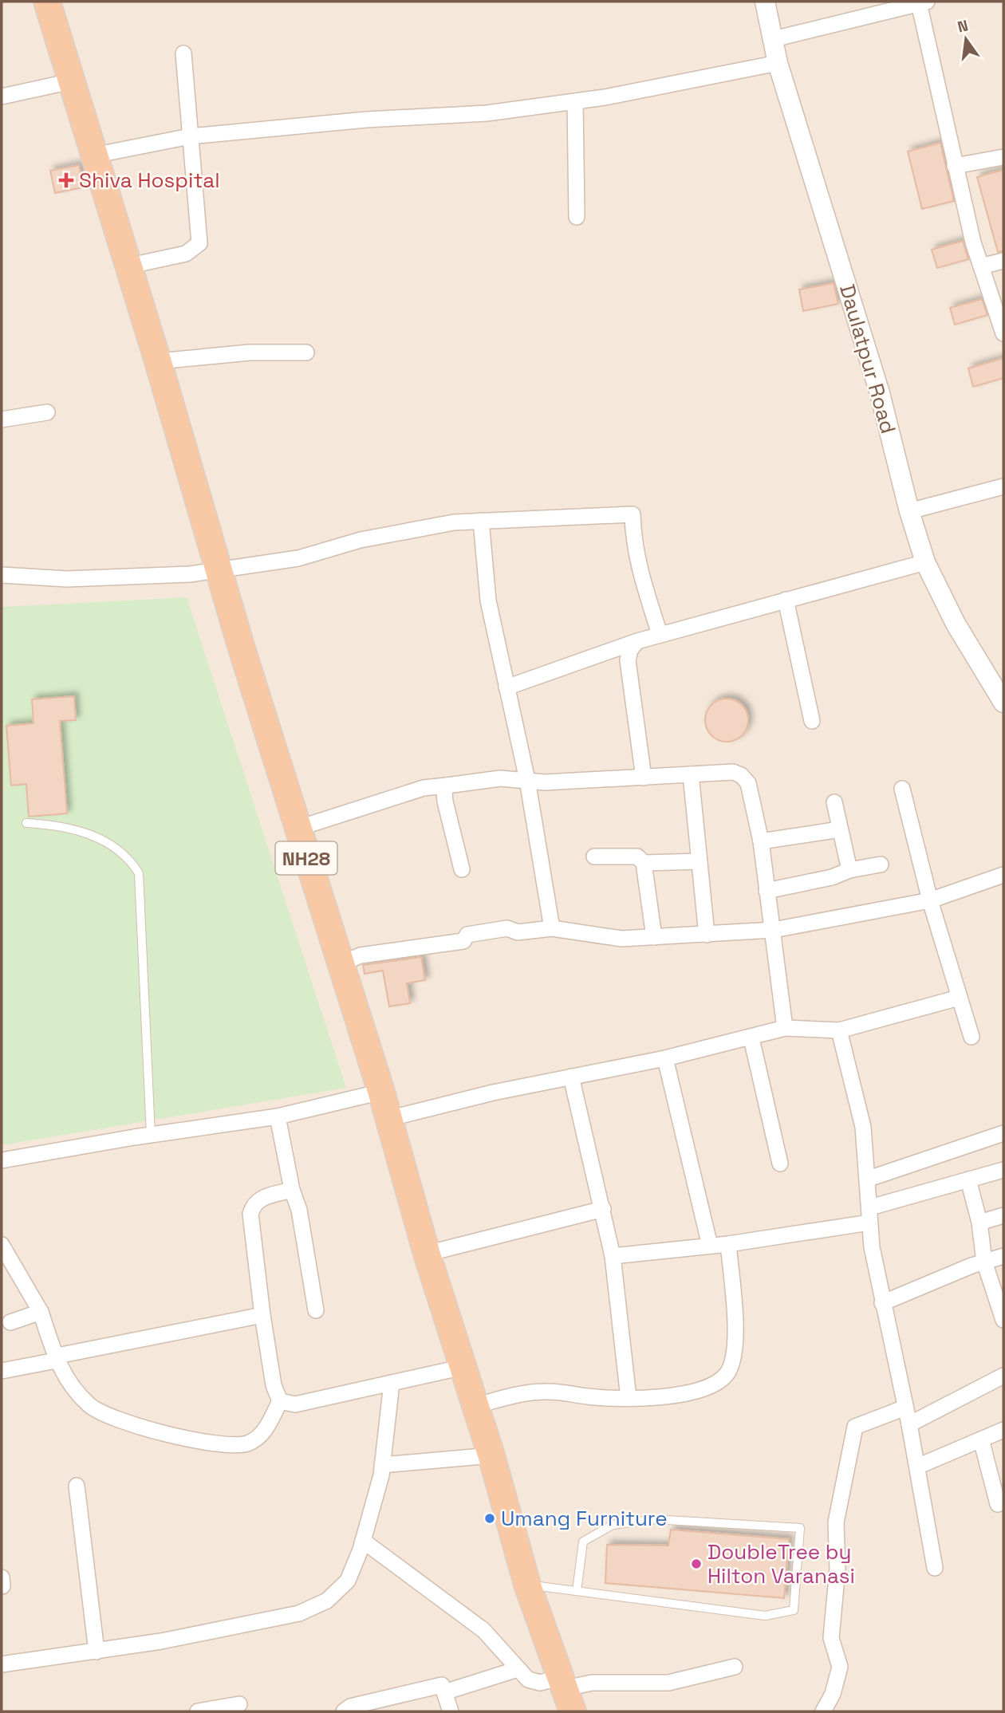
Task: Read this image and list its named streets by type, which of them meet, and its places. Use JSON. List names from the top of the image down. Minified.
{"streets":{"highway":["NH28"],"street":["Daulatpur Road"]},"places":{"health":["Shiva Hospital"],"other":["Umang Furniture","DoubleTree by Hilton Varanasi"]},"north":"top"}
